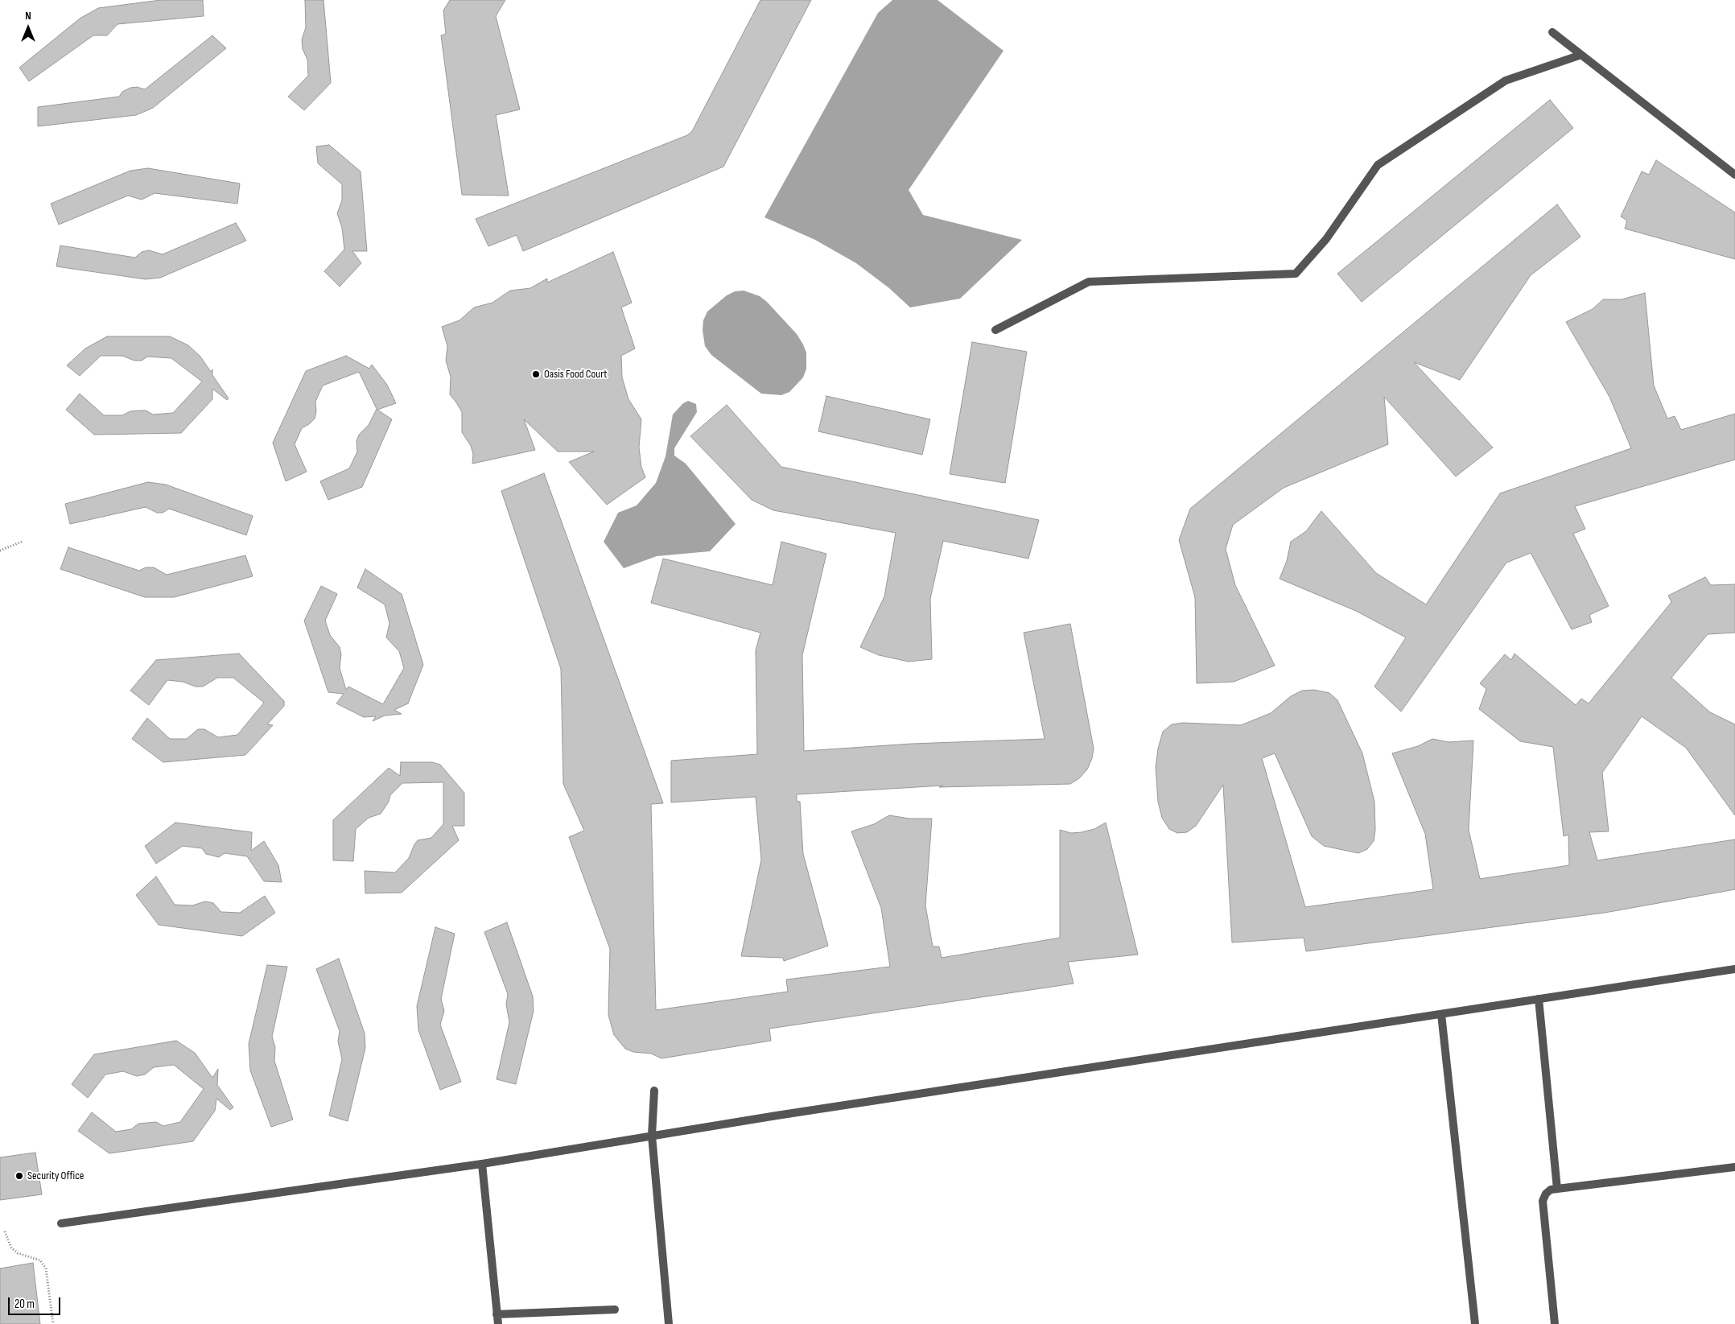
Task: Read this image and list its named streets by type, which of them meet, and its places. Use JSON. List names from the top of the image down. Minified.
{"places":["Oasis Food Court","Security Office"],"scale_bar":"20 m","north":"top"}
